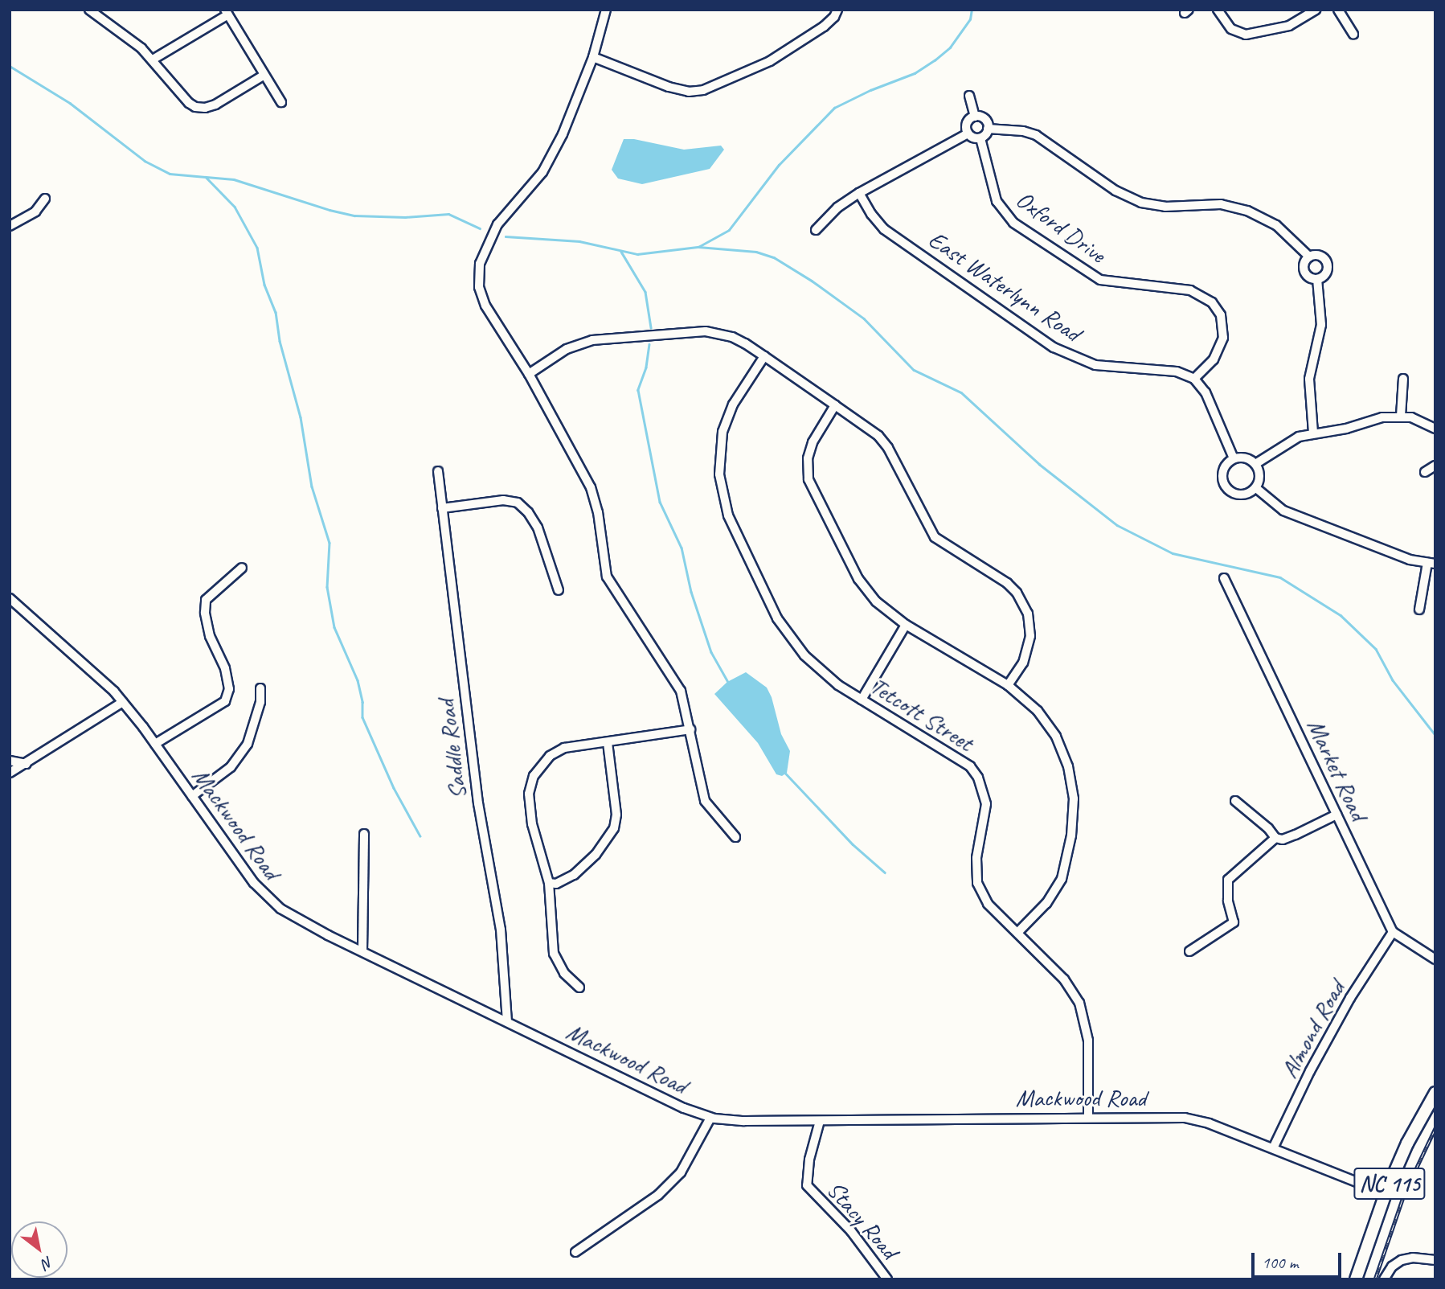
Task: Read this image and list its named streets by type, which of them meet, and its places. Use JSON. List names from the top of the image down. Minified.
{"streets":{"main road":["NC 115"],"street":["Oxford Drive","East Waterlynn Road","Tetcott Street","Saddle Road","Market Road","Mackwood Road","Almond Road","Stacy Road"]},"crossings":[["Oxford Drive","East Waterlynn Road"],["Tetcott Street","Mackwood Road"],["Saddle Road","Mackwood Road"],["Market Road","Almond Road"],["Mackwood Road","Almond Road"],["Mackwood Road","NC 115"],["Mackwood Road","Stacy Road"]],"scale_bar":"100 m","north":"bottom right"}
